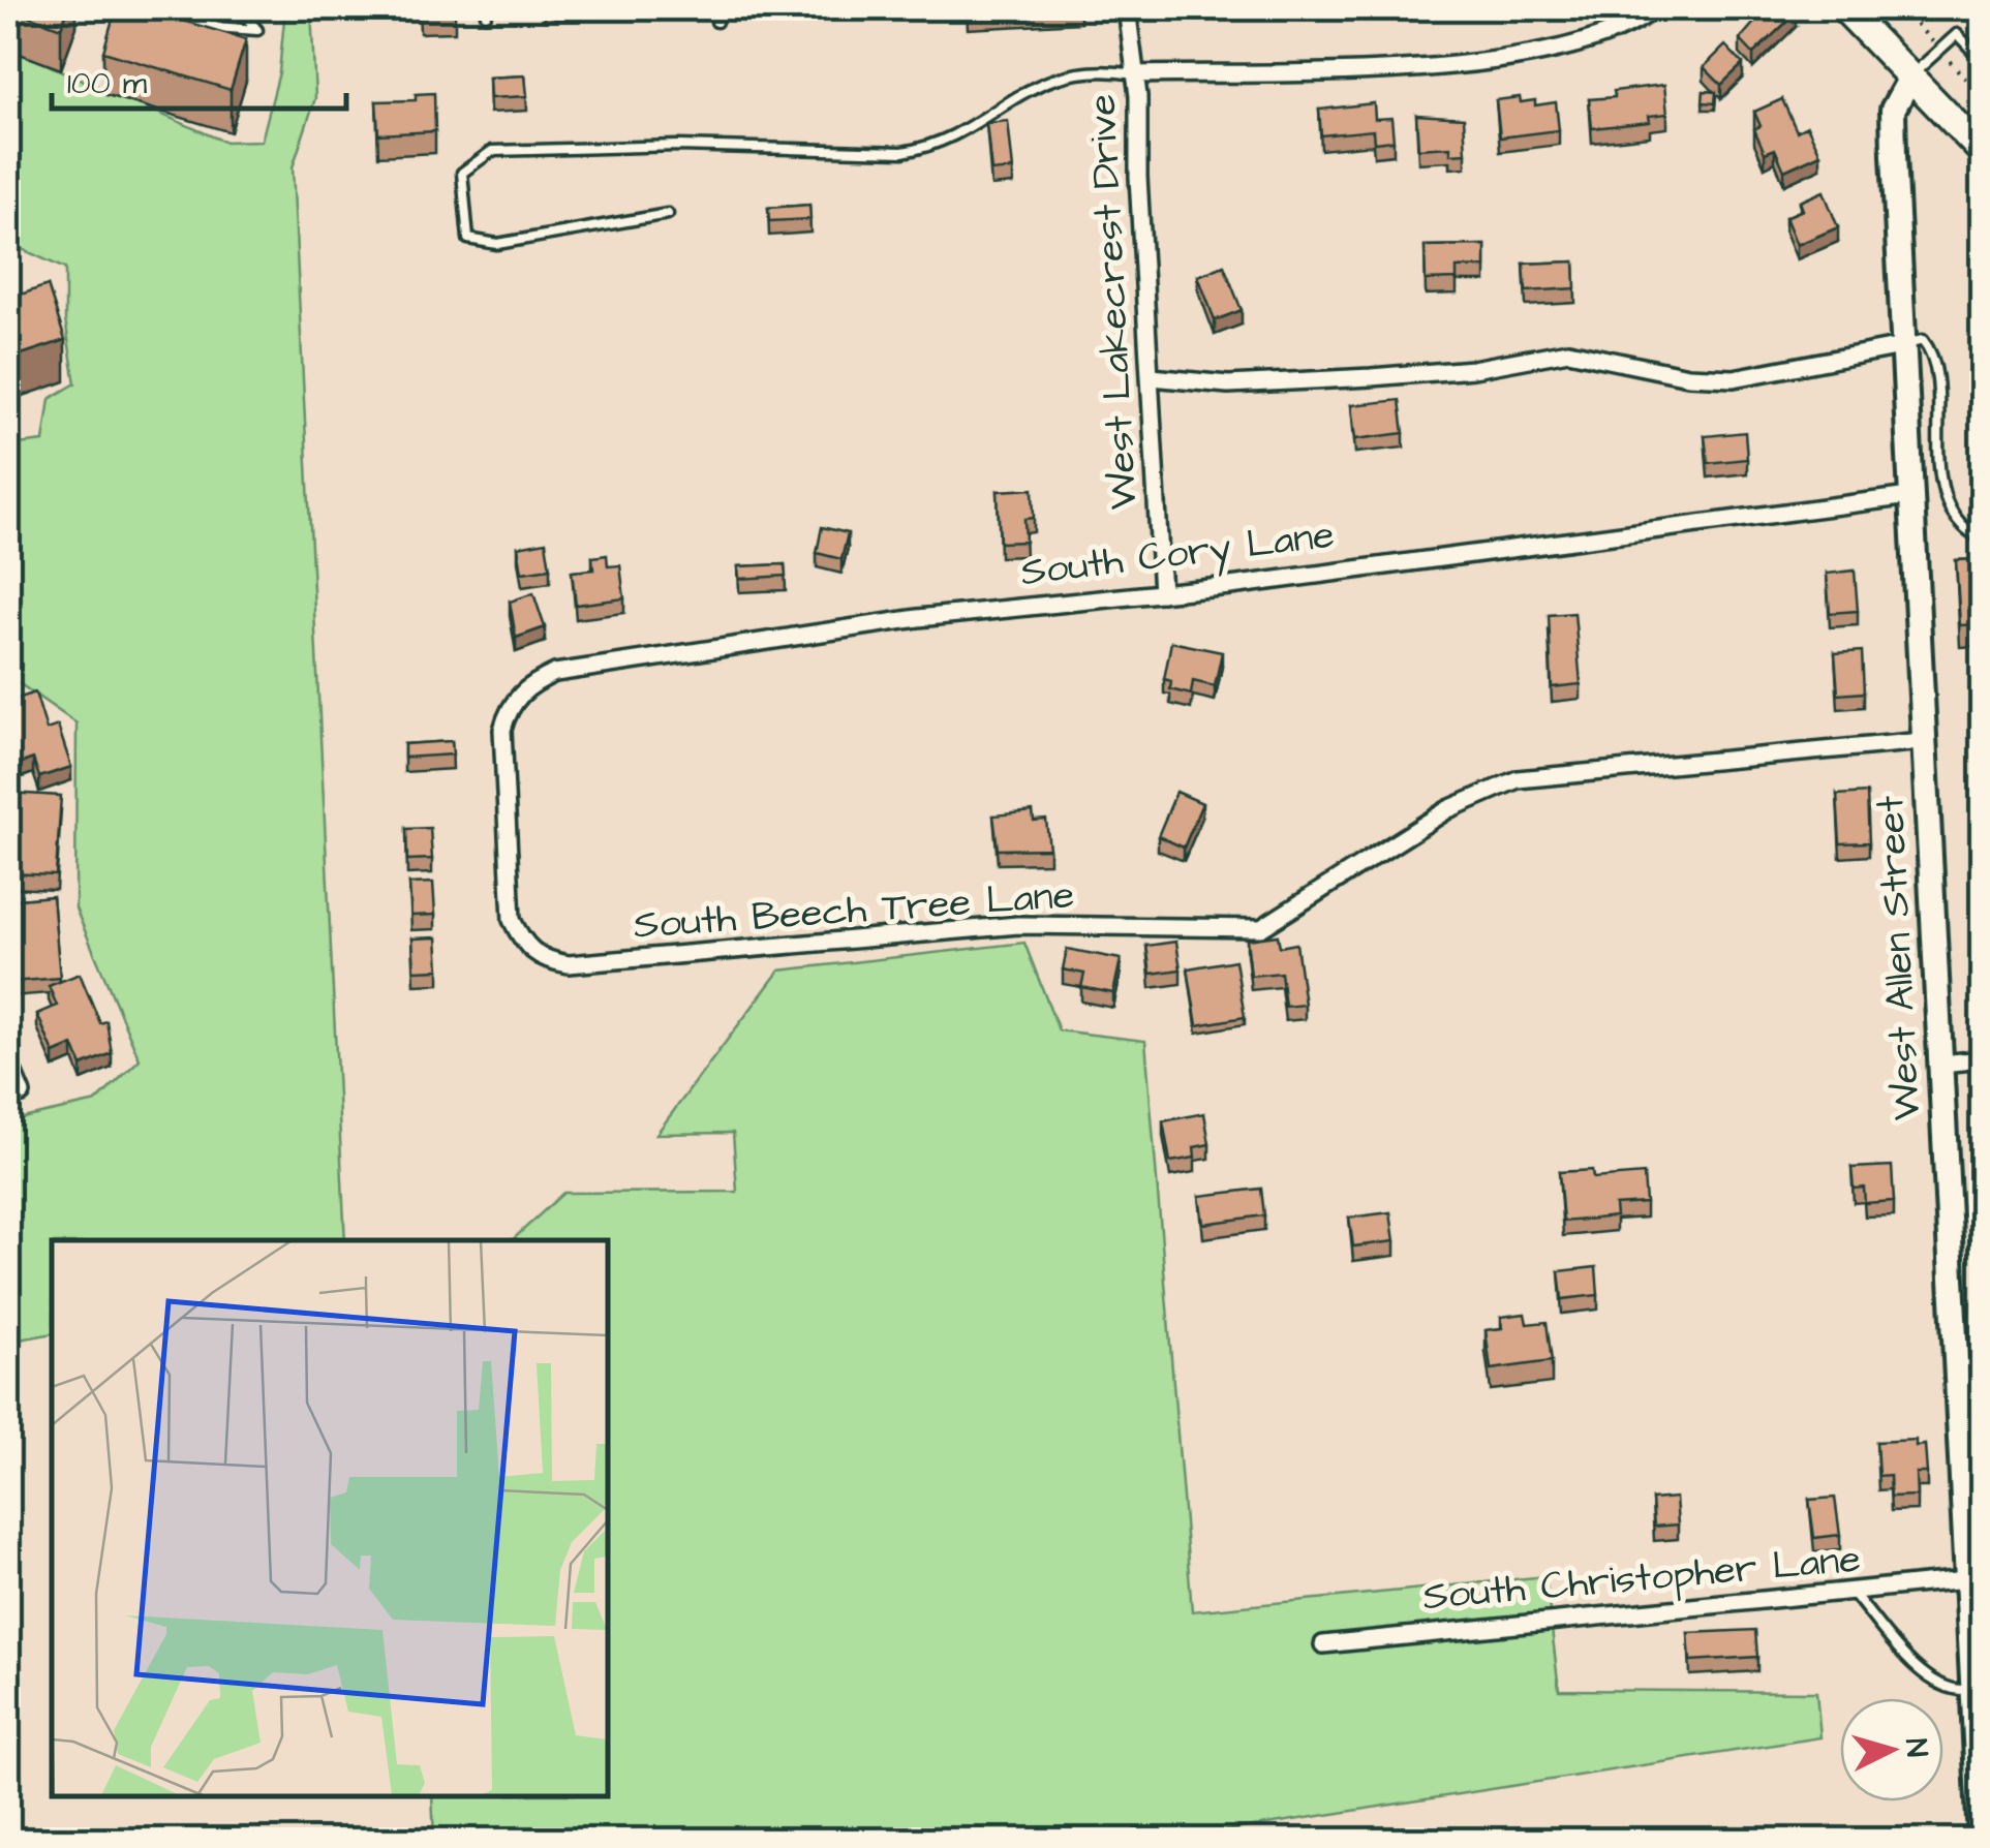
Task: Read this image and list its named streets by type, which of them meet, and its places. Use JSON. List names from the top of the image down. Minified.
{"streets":{"street":["West Lakecrest Drive","South Cory Lane","South Beech Tree Lane","West Allen Street","South Christopher Lane"]},"crossings":[["West Lakecrest Drive","South Cory Lane"],["South Cory Lane","South Beech Tree Lane"],["South Cory Lane","West Allen Street"],["South Beech Tree Lane","West Allen Street"],["West Allen Street","South Christopher Lane"]],"scale_bar":"100 m","north":"right"}
